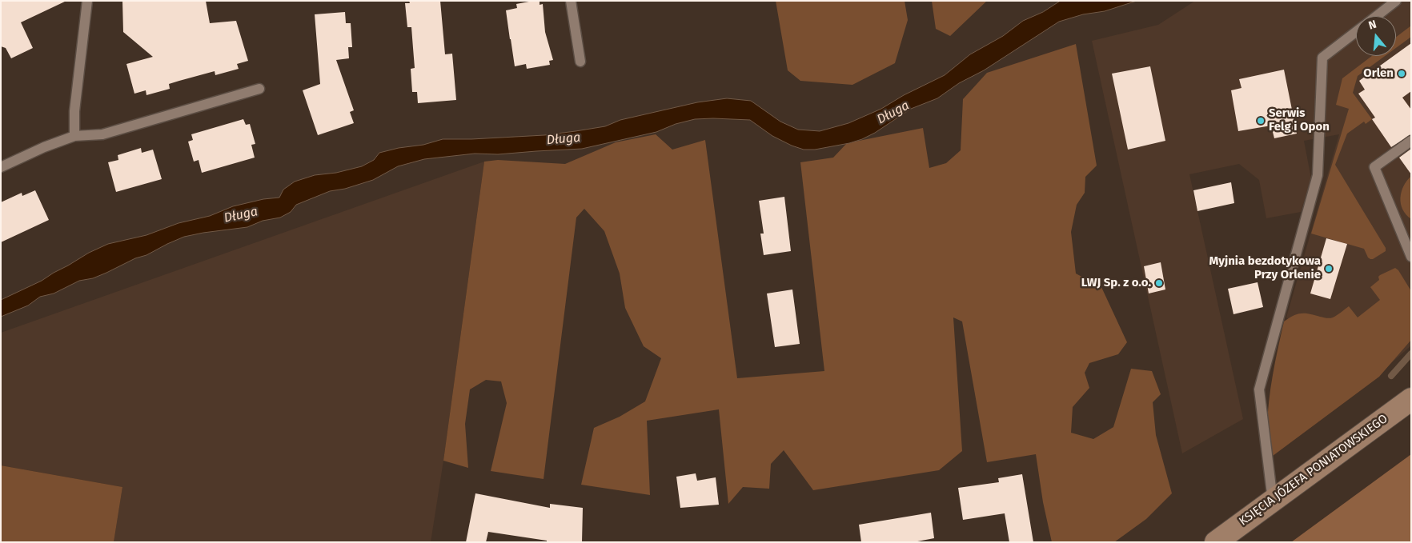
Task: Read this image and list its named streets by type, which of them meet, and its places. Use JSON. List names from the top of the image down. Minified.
{"streets":{"main road":["KSIĘCIA JÓZEFA PONIATOWSKIEGO"]},"water":["Długa"],"places":["Orlen","Serwis Felg i Opon","Myjnia bezdotykowa Przy Orlenie","LWJ Sp. z o.o."],"north":"top"}
